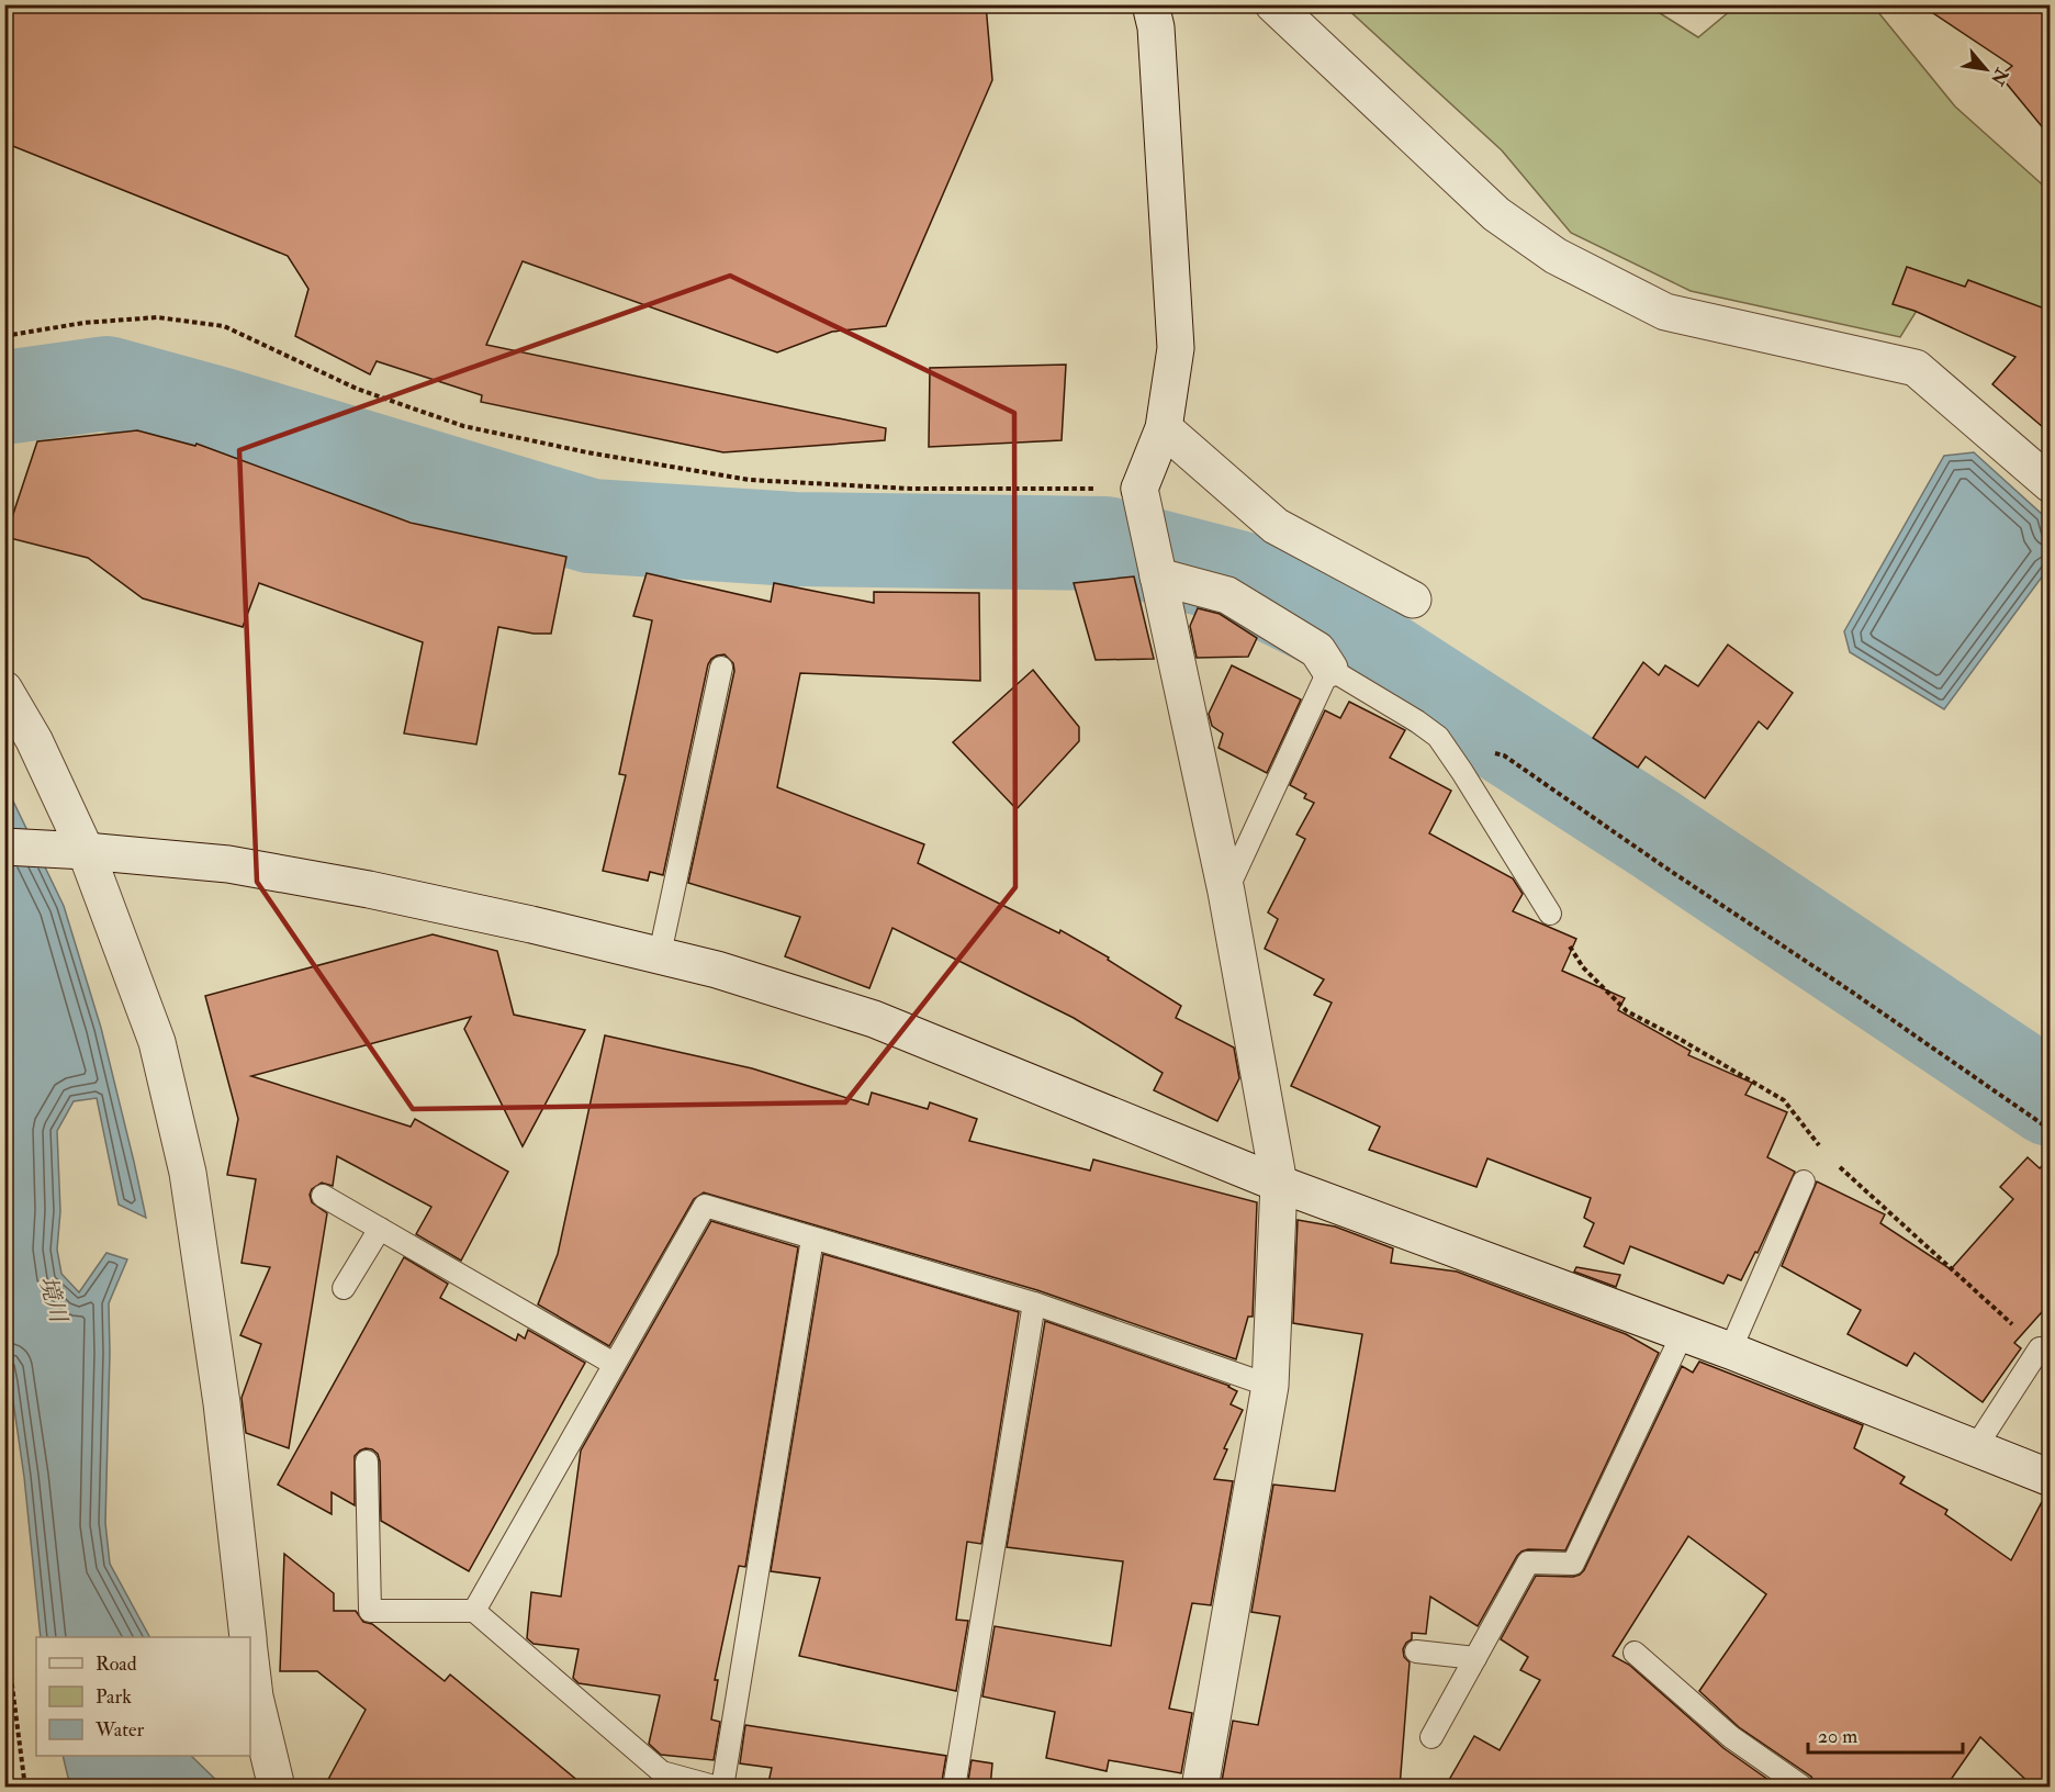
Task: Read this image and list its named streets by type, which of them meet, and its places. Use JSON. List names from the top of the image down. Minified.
{"water":["境川"],"legend":["Road","Park","Water"],"scale_bar":"20 m","north":"bottom right"}
